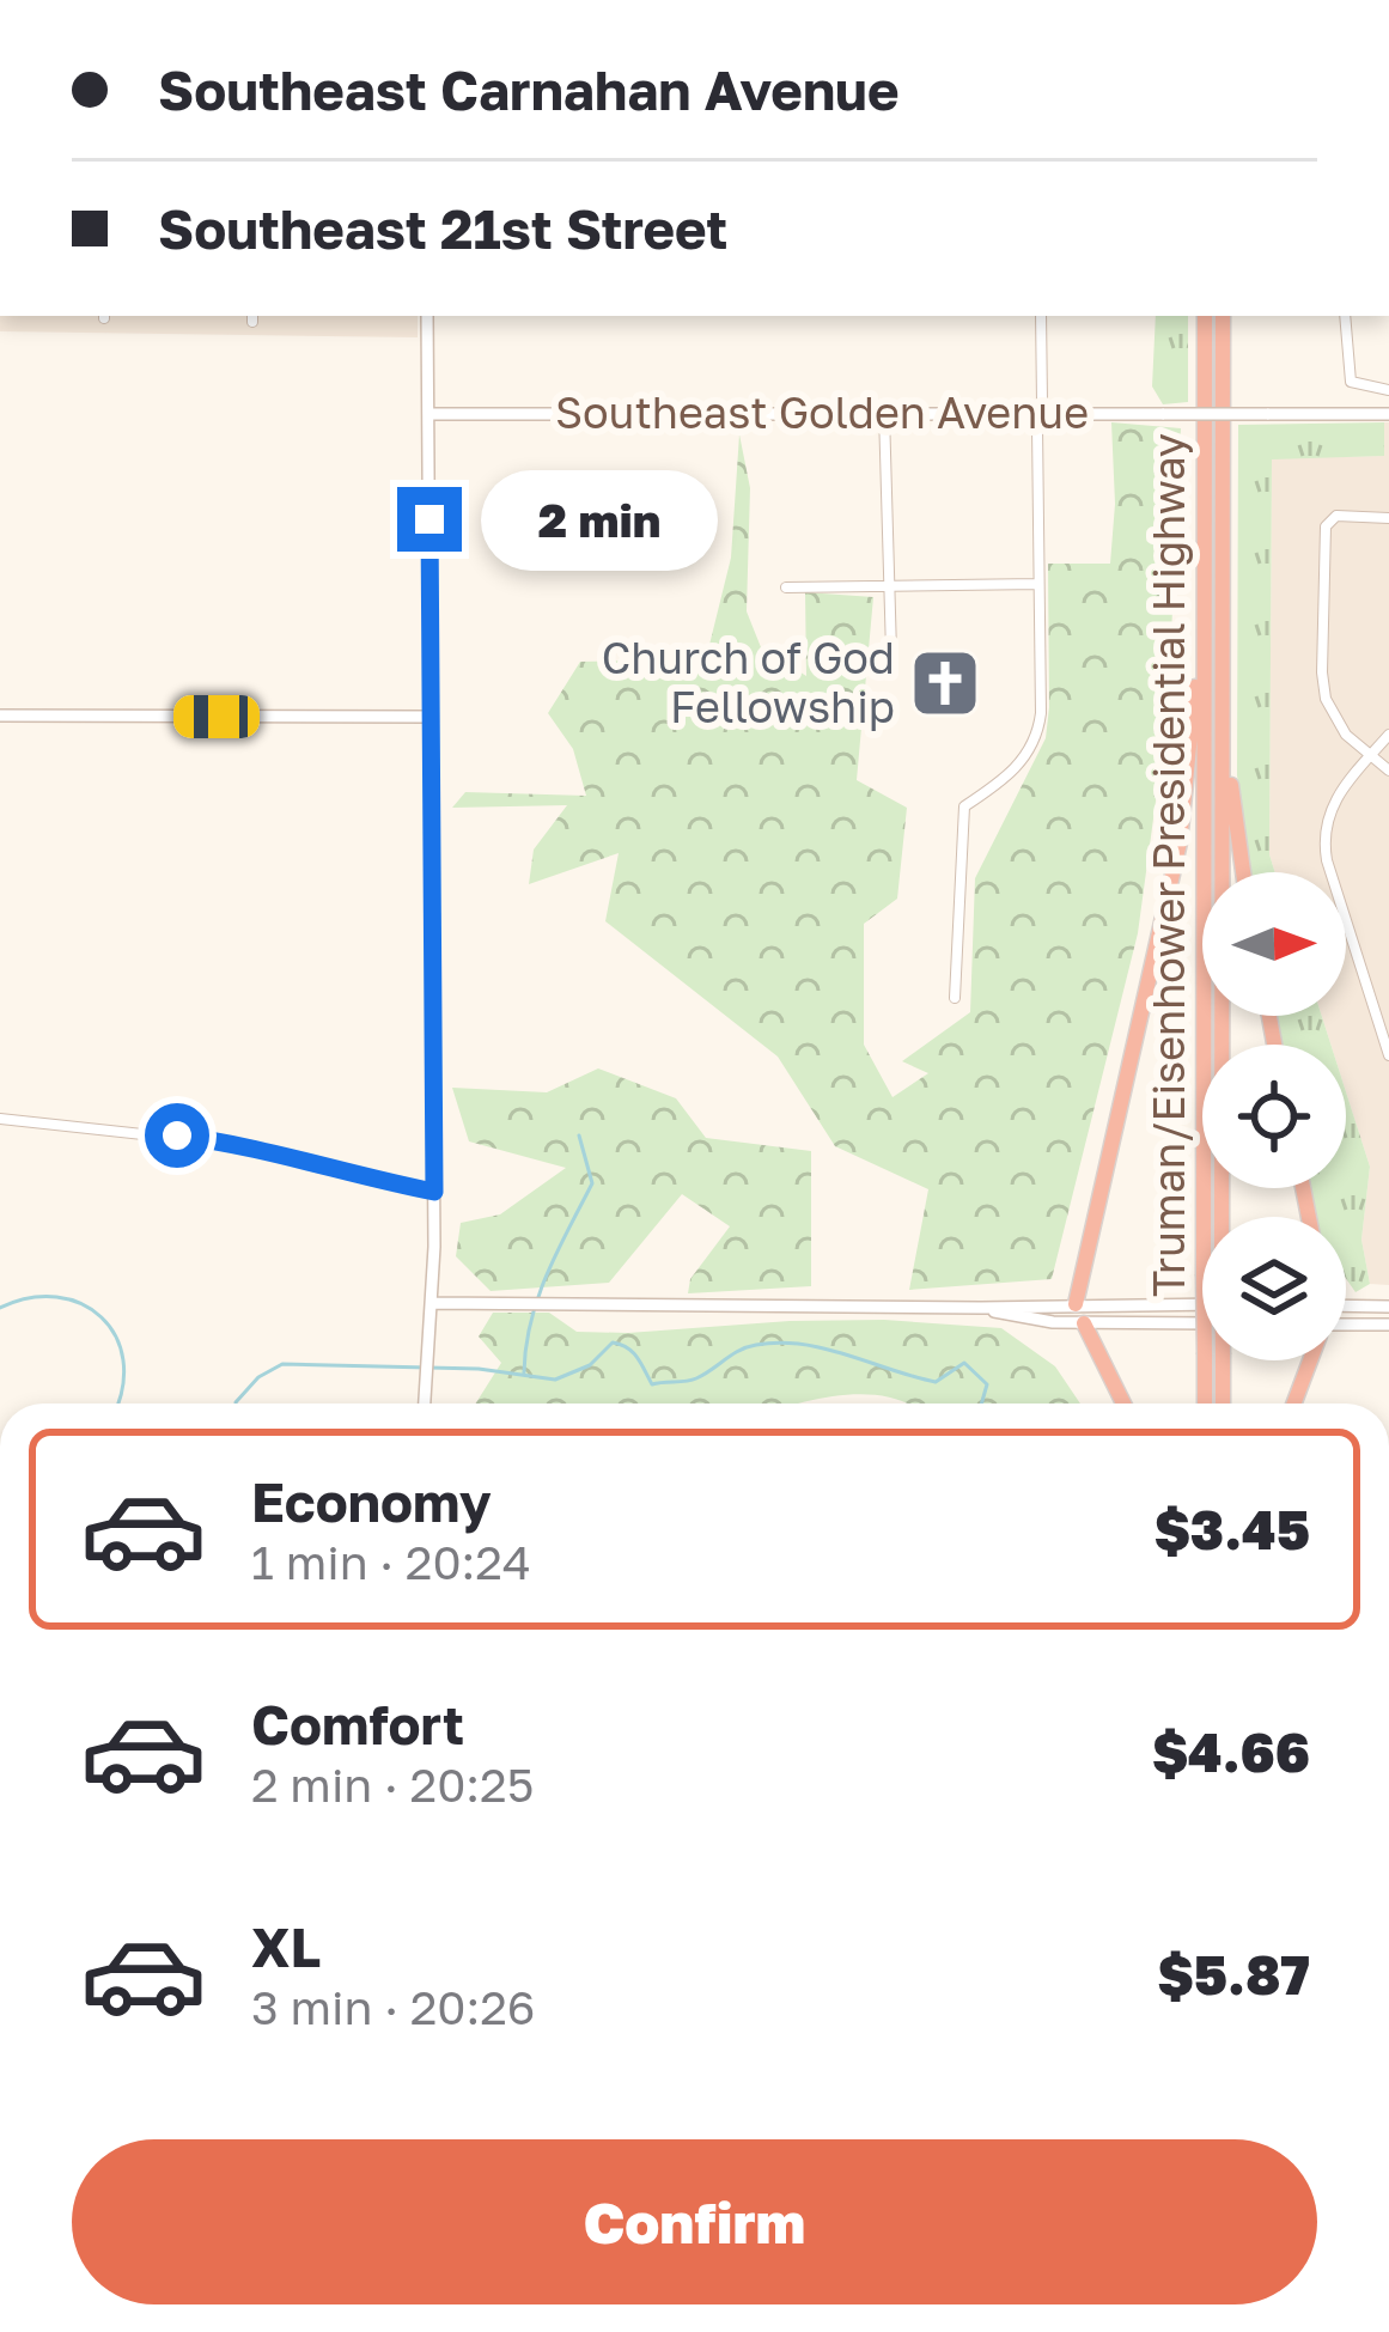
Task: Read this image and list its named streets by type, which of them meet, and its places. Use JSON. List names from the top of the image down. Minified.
{"streets":{"highway":["Truman/Eisenhower Presidential Highway"],"street":["Southeast Golden Avenue"]},"places":{"church":["Church of God Fellowship"]},"north":"right","page":{"banner":["Southeast Carnahan Avenue","Southeast 21st Street"],"bubble":"2 min","list":[{"name":"Economy","note":"1 min · 20:24","value":"$3.45"},{"name":"Comfort","note":"2 min · 20:25","value":"$4.66"},{"name":"XL","note":"3 min · 20:26","value":"$5.87"}],"buttons":"Confirm"}}
